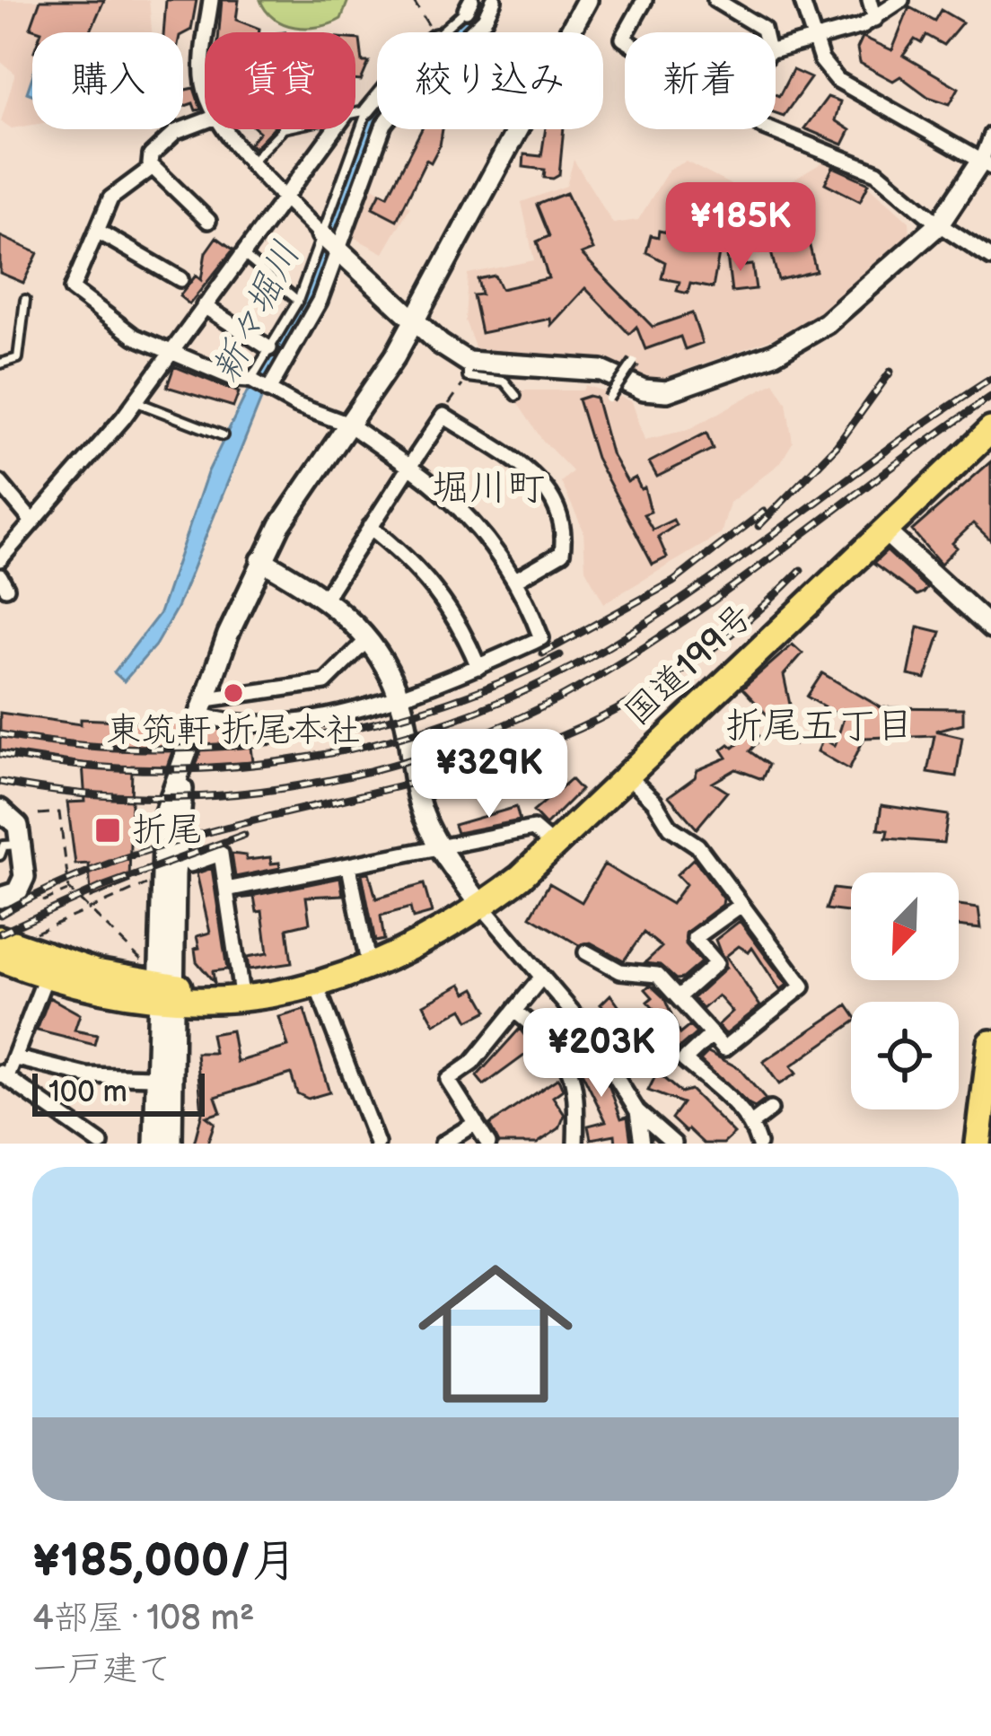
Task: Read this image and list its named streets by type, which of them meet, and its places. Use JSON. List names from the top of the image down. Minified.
{"streets":{"highway":["国道199号"]},"districts":["堀川町","折尾五丁目"],"water":["新々堀川"],"places":{"other":["東筑軒 折尾本社"],"transit":["折尾"]},"scale_bar":"100 m","north":"bottom left","page":{"chip":["購入","賃貸","絞り込み","新着"],"price":["¥185K","¥329K","¥203K"],"scale":"100 m","list":[{"name":"¥185,000/月","note":"4部屋 · 108 m² · 一戸建て"}]}}
